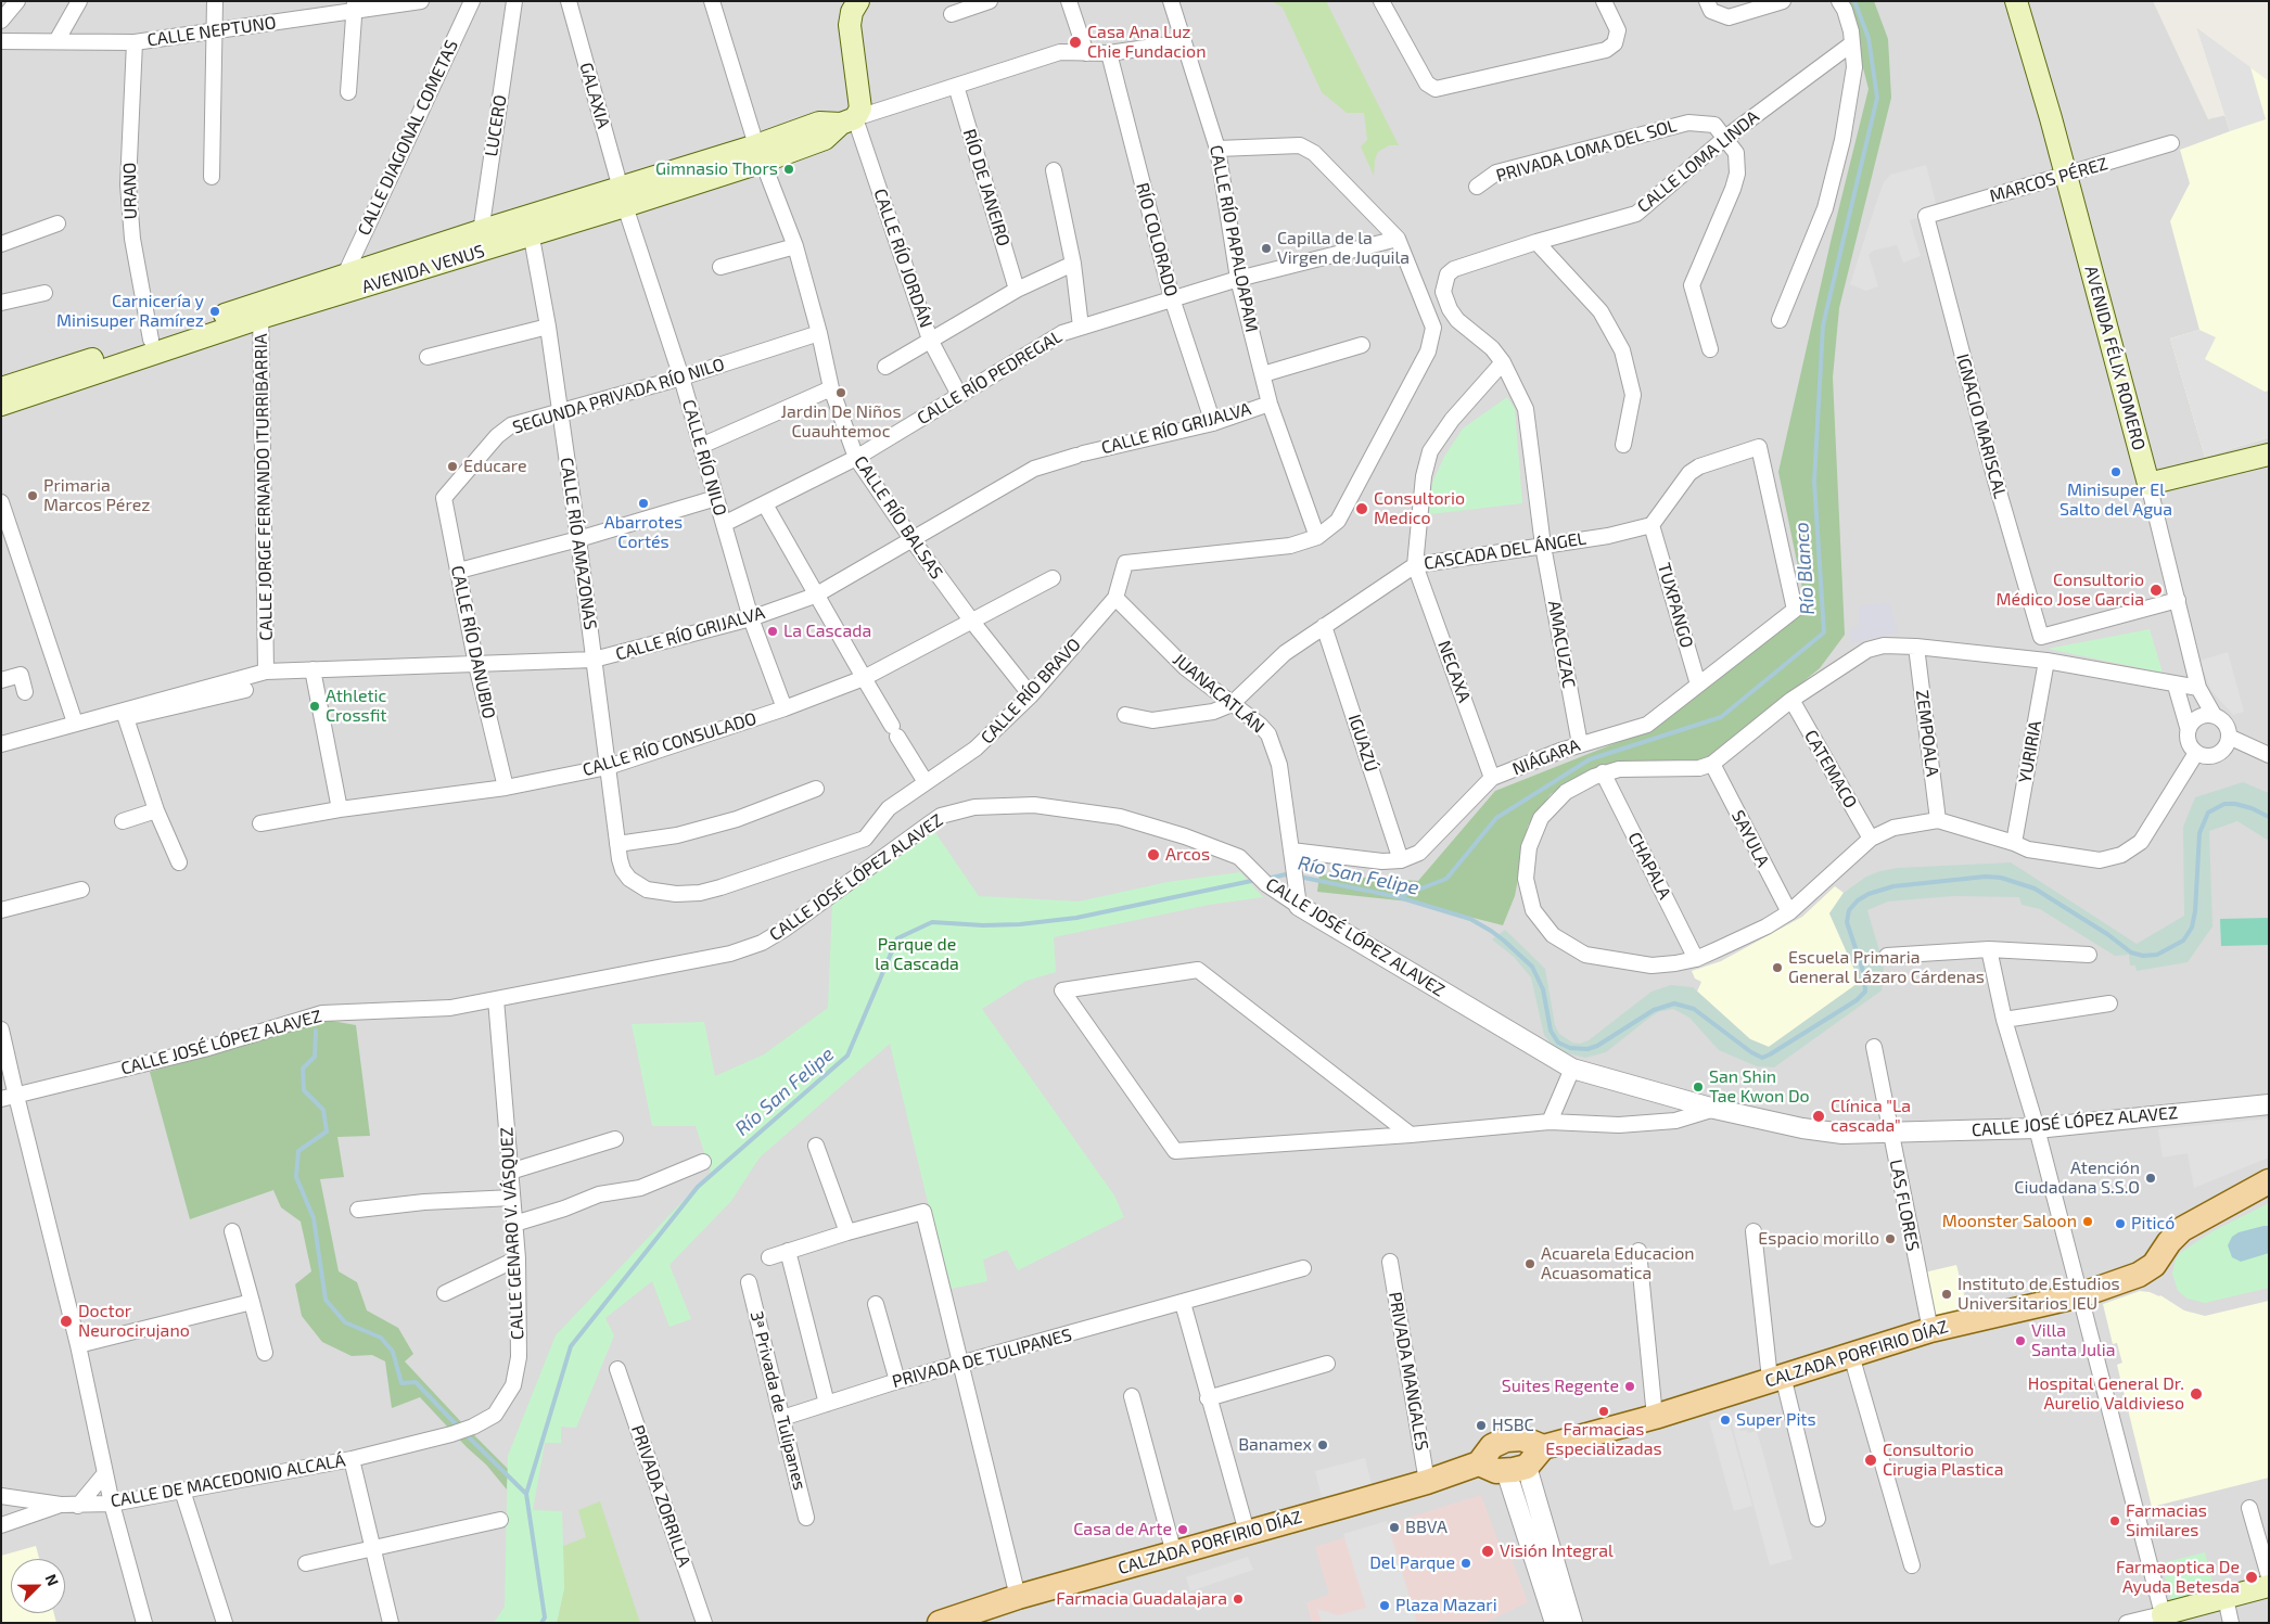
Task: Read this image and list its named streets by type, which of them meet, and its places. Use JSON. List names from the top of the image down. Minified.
{"streets":{"main road":["AVENIDA VENUS","AVENIDA FÉLIX ROMERO","CALZADA PORFIRIO DÍAZ"],"street":["CALLE NEPTUNO","GALAXIA","LUCERO","CALLE DIAGONAL COMETAS","PRIVADA LOMA DEL SOL","CALLE LOMA LINDA","MARCOS PÉREZ","RÍO DE JANEIRO","URANO","CALLE RÍO PAPALOAPAM","RÍO COLORADO","CALLE RÍO JORDÁN","CALLE RÍO PEDREGAL","SEGUNDA PRIVADA RÍO NILO","IGNACIO MARISCAL","CALLE RÍO GRIJALVA","CALLE RÍO NILO","CALLE JORGE FERNANDO ITURRIBARRIA","CALLE RÍO BALSAS","CALLE RÍO AMAZONAS","CASCADA DEL ÁNGEL","TUXPANGO","CALLE RÍO DANUBIO","AMACUZAC","NECAXA","CALLE RÍO BRAVO","JUANACATLÁN","ZEMPOALA","IGUAZÚ","CALLE RÍO CONSULADO","YURIRIA","NIÁGARA","CATEMACO","SAYULA","CHAPALA","CALLE JOSÉ LÓPEZ ALAVEZ","LAS FLORES","CALLE GENARO V. VÁSQUEZ","PRIVADA DE TULIPANES","PRIVADA MANGALES","3ª Privada de Tulipanes","CALLE DE MACEDONIO ALCALÁ","PRIVADA ZORRILLA"]},"crossings":[["CALLE NEPTUNO","URANO"],["GALAXIA","AVENIDA VENUS"],["GALAXIA","CALLE RÍO NILO"],["LUCERO","AVENIDA VENUS"],["CALLE DIAGONAL COMETAS","AVENIDA VENUS"],["PRIVADA LOMA DEL SOL","CALLE LOMA LINDA"],["CALLE LOMA LINDA","AMACUZAC"],["MARCOS PÉREZ","AVENIDA FÉLIX ROMERO"],["MARCOS PÉREZ","IGNACIO MARISCAL"],["URANO","AVENIDA VENUS"],["CALLE RÍO PAPALOAPAM","CALLE RÍO PEDREGAL"],["CALLE RÍO PAPALOAPAM","CALLE RÍO GRIJALVA"],["RÍO COLORADO","CALLE RÍO PEDREGAL"],["RÍO COLORADO","CALLE RÍO GRIJALVA"],["CALLE RÍO JORDÁN","AVENIDA VENUS"],["CALLE RÍO JORDÁN","CALLE RÍO PEDREGAL"],["AVENIDA VENUS","CALLE RÍO NILO"],["AVENIDA VENUS","CALLE JORGE FERNANDO ITURRIBARRIA"],["AVENIDA VENUS","CALLE RÍO BALSAS"],["AVENIDA VENUS","CALLE RÍO AMAZONAS"],["AVENIDA FÉLIX ROMERO","IGNACIO MARISCAL"],["CALLE RÍO PEDREGAL","CALLE RÍO NILO"],["CALLE RÍO PEDREGAL","CALLE RÍO BALSAS"],["SEGUNDA PRIVADA RÍO NILO","CALLE RÍO NILO"],["SEGUNDA PRIVADA RÍO NILO","CALLE RÍO BALSAS"],["SEGUNDA PRIVADA RÍO NILO","CALLE RÍO AMAZONAS"],["SEGUNDA PRIVADA RÍO NILO","CALLE RÍO DANUBIO"],["CALLE RÍO GRIJALVA","CALLE RÍO NILO"],["CALLE RÍO GRIJALVA","CALLE JORGE FERNANDO ITURRIBARRIA"],["CALLE RÍO GRIJALVA","CALLE RÍO BALSAS"],["CALLE RÍO GRIJALVA","CALLE RÍO AMAZONAS"],["CALLE RÍO GRIJALVA","CALLE RÍO DANUBIO"],["CALLE RÍO NILO","CALLE RÍO CONSULADO"],["CALLE RÍO BALSAS","CALLE RÍO BRAVO"],["CALLE RÍO BALSAS","CALLE RÍO CONSULADO"],["CALLE RÍO AMAZONAS","CALLE RÍO BRAVO"],["CALLE RÍO AMAZONAS","CALLE RÍO CONSULADO"],["CASCADA DEL ÁNGEL","TUXPANGO"],["CASCADA DEL ÁNGEL","AMACUZAC"],["CASCADA DEL ÁNGEL","NECAXA"],["CASCADA DEL ÁNGEL","JUANACATLÁN"],["CASCADA DEL ÁNGEL","IGUAZÚ"],["CASCADA DEL ÁNGEL","NIÁGARA"],["TUXPANGO","NIÁGARA"],["CALLE RÍO DANUBIO","CALLE RÍO CONSULADO"],["AMACUZAC","NIÁGARA"],["NECAXA","NIÁGARA"],["CALLE RÍO BRAVO","JUANACATLÁN"],["JUANACATLÁN","NIÁGARA"],["JUANACATLÁN","CALLE JOSÉ LÓPEZ ALAVEZ"],["IGUAZÚ","NIÁGARA"],["CALLE JOSÉ LÓPEZ ALAVEZ","LAS FLORES"],["CALLE JOSÉ LÓPEZ ALAVEZ","CALLE GENARO V. VÁSQUEZ"],["LAS FLORES","CALZADA PORFIRIO DÍAZ"],["CALLE GENARO V. VÁSQUEZ","CALLE DE MACEDONIO ALCALÁ"],["CALZADA PORFIRIO DÍAZ","PRIVADA MANGALES"],["PRIVADA DE TULIPANES","3ª Privada de Tulipanes"]],"water":["Río Blanco","Río San Felipe"],"parks":["Parque de la Cascada"],"places":["Casa Ana Luz Chie Fundacion","Gimnasio Thors","Capilla de la Virgen de Juquila","Carnicería y Minisuper Ramírez","Jardin De Niños Cuauhtemoc","Educare","Minisuper El Salto del Agua","Primaria Marcos Pérez","Abarrotes Cortés","Consultorio Medico","Consultorio Médico Jose Garcia","La Cascada","Athletic Crossfit","Arcos","Escuela Primaria General Lázaro Cárdenas","San Shin Tae Kwon Do","Clínica \"La cascada\"","Atención Ciudadana S.S.O","Moonster Saloon","Piticó","Espacio morillo","Acuarela Educacion Acuasomatica","Instituto de Estudios Universitarios IEU","Doctor Neurocirujano","Villa Santa Julia","Suites Regente","Hospital General Dr. Aurelio Valdivieso","Farmacias Especializadas","Super Pits","HSBC","Banamex","Consultorio Cirugia Plastica","Farmacias Similares","BBVA","Casa de Arte","Visión Integral","Del Parque","Farmaoptica De Ayuda Betesda","Farmacia Guadalajara","Plaza Mazari"],"north":"top right"}
